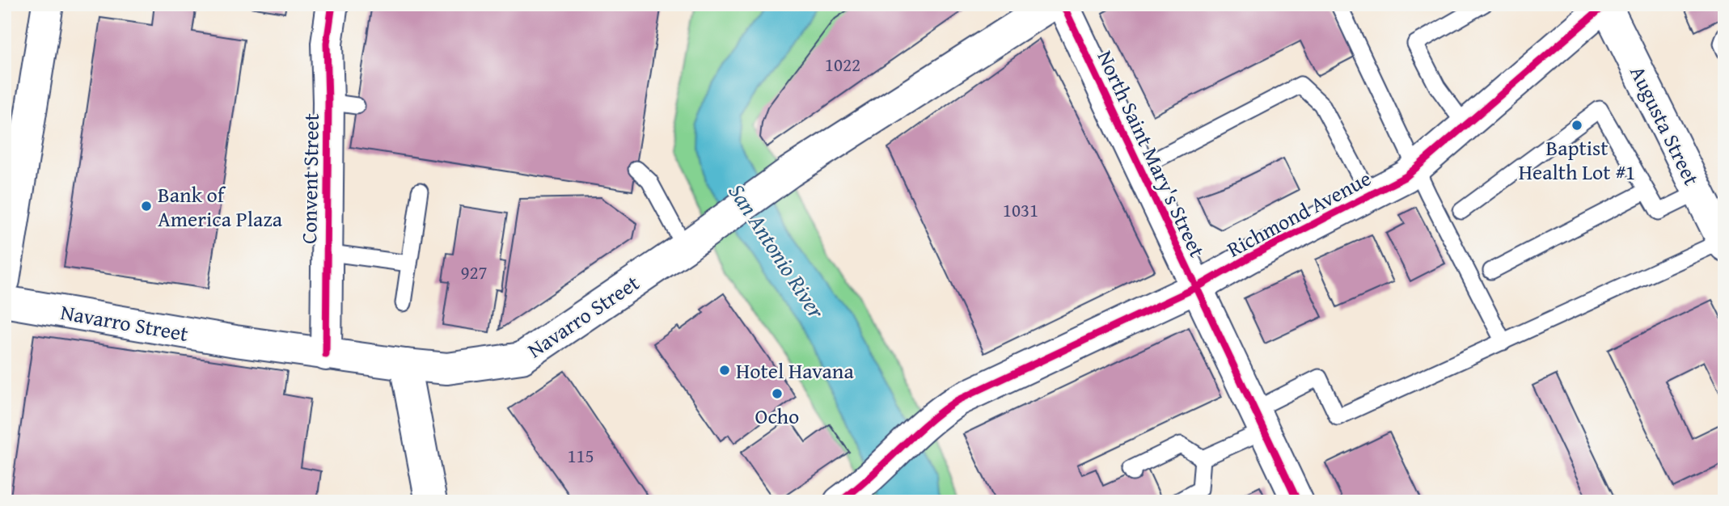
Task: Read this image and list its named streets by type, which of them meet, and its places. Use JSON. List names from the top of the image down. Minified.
{"streets":{"street":["Augusta Street","North Saint Mary's Street","Convent Street","Richmond Avenue","Navarro Street"]},"crossings":[["Augusta Street","Richmond Avenue"],["North Saint Mary's Street","Richmond Avenue"],["Convent Street","Navarro Street"]],"water":["San Antonio River"],"places":["Baptist Health Lot #1","Bank of America Plaza","Hotel Havana","Ocho"],"house_numbers":["1022","1031","927","115"]}
